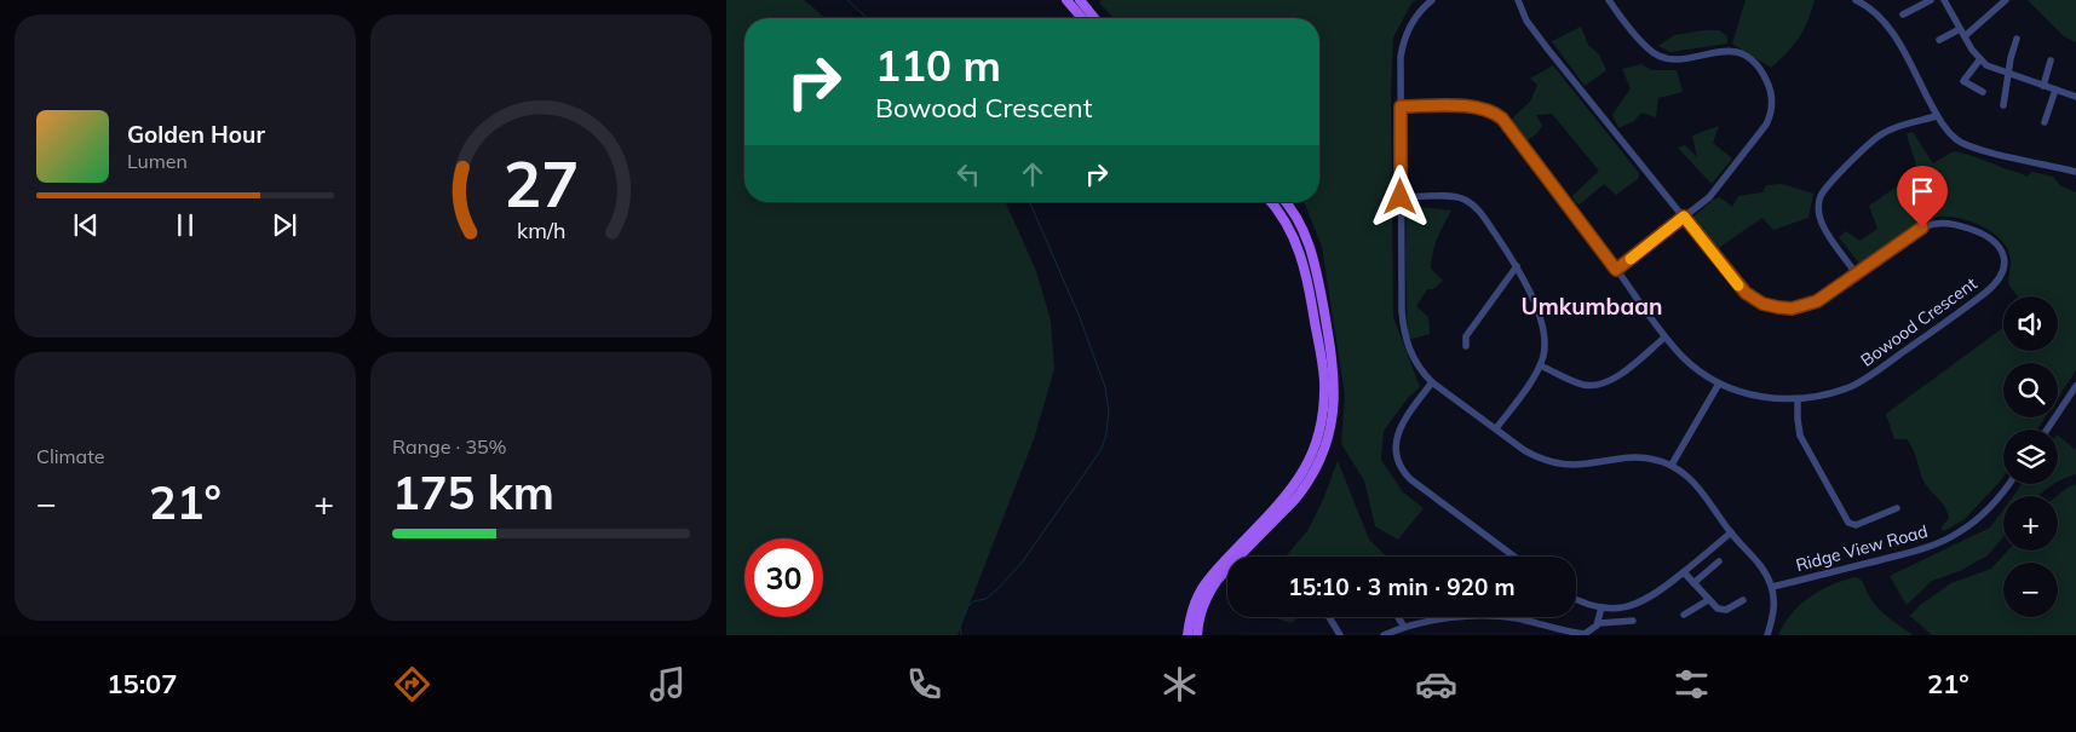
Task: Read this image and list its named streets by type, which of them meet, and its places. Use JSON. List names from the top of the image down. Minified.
{"streets":{"street":["Bowood Crescent","Ridge View Road"]},"districts":["Umkumbaan"],"page":{"turn":["110 m","Bowood Crescent"],"song":["Golden Hour","Lumen"],"map_buttons":["+","−"],"tile":["Climate",["Range · 35%","175 km"]],"heat":["−","21°","+"],"limit":"30","trip":"15:10 · 3 min · 920 m","tabs":["15:07","21°"],"gauge":["27","km/h"]}}
